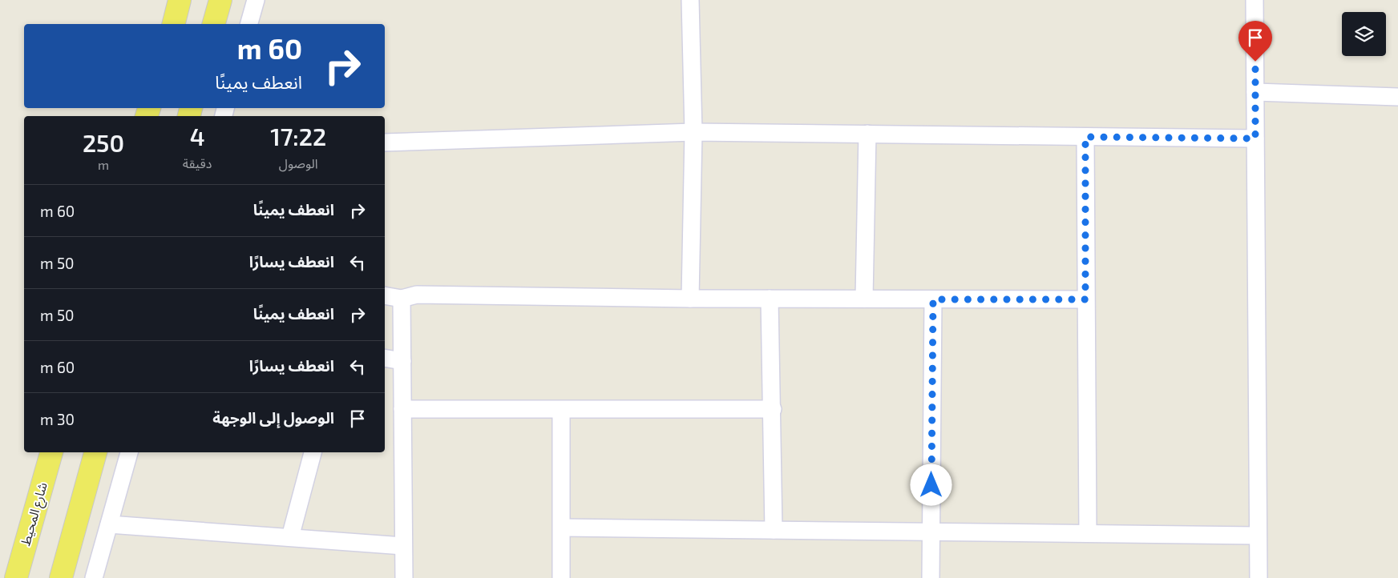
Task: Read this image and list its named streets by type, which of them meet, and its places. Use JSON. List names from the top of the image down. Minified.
{"streets":{"main road":["شارع المحيط"]},"page":{"turn":["60 m","انعطف يمينًا"],"eta":["17:22","الوصول","4","دقيقة","250","m"],"list":[{"name":"انعطف يمينًا","value":"60 m"},{"name":"انعطف يسارًا","value":"50 m"},{"name":"انعطف يمينًا","value":"50 m"},{"name":"انعطف يسارًا","value":"60 m"},{"name":"الوصول إلى الوجهة","value":"30 m"}]}}
